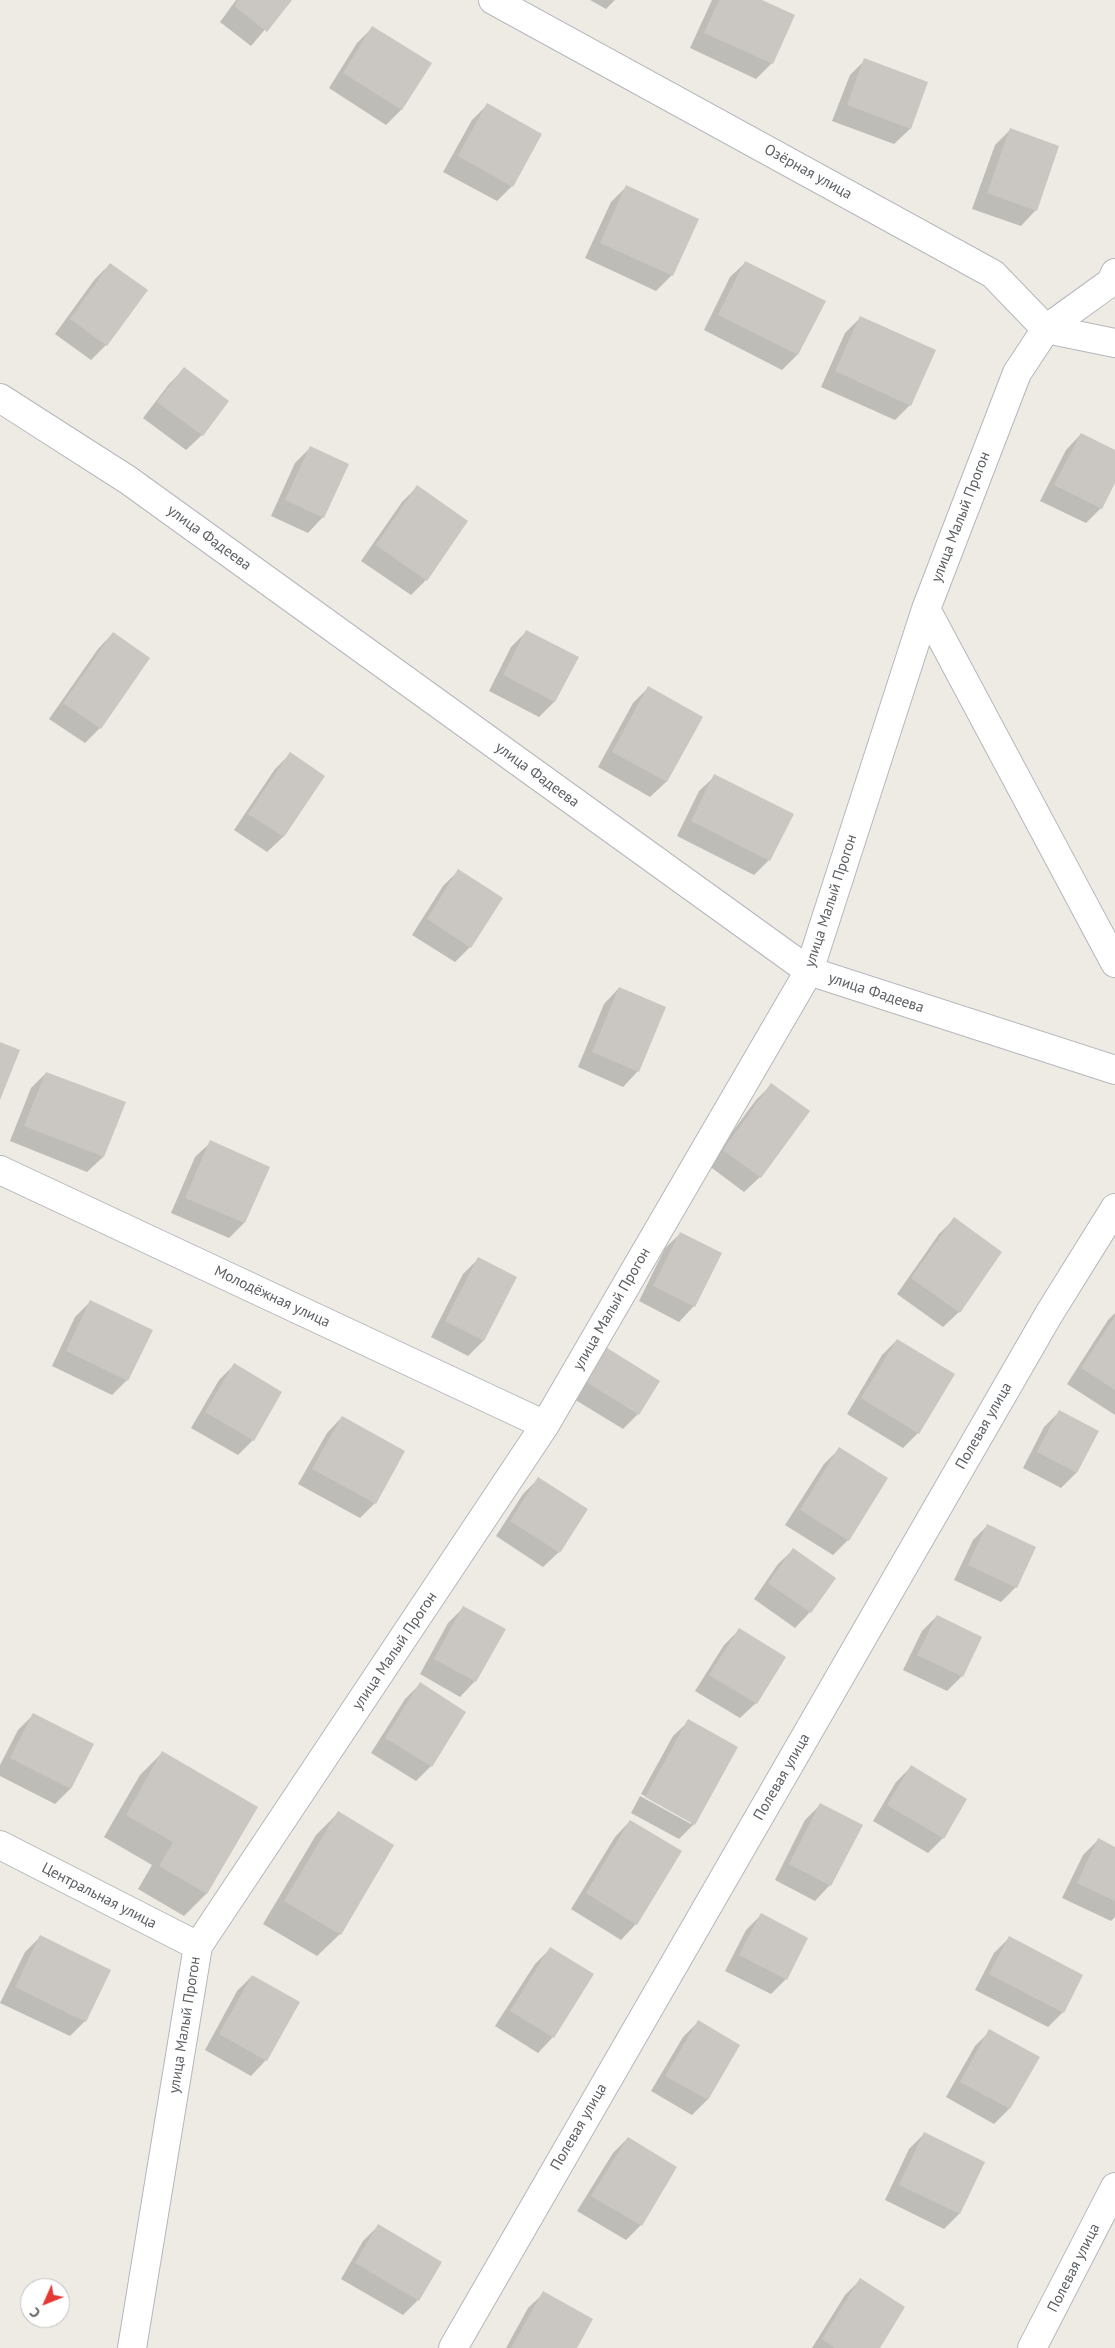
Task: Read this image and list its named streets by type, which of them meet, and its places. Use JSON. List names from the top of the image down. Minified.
{"streets":{"street":["Озёрная улица","улица Малый Прогон","улица Фадеева","Молодёжная улица","Полевая улица","Центральная улица"]},"crossings":[["Озёрная улица","улица Малый Прогон"],["улица Малый Прогон","улица Фадеева"],["улица Малый Прогон","Молодёжная улица"],["улица Малый Прогон","Центральная улица"]],"north":"bottom left"}
